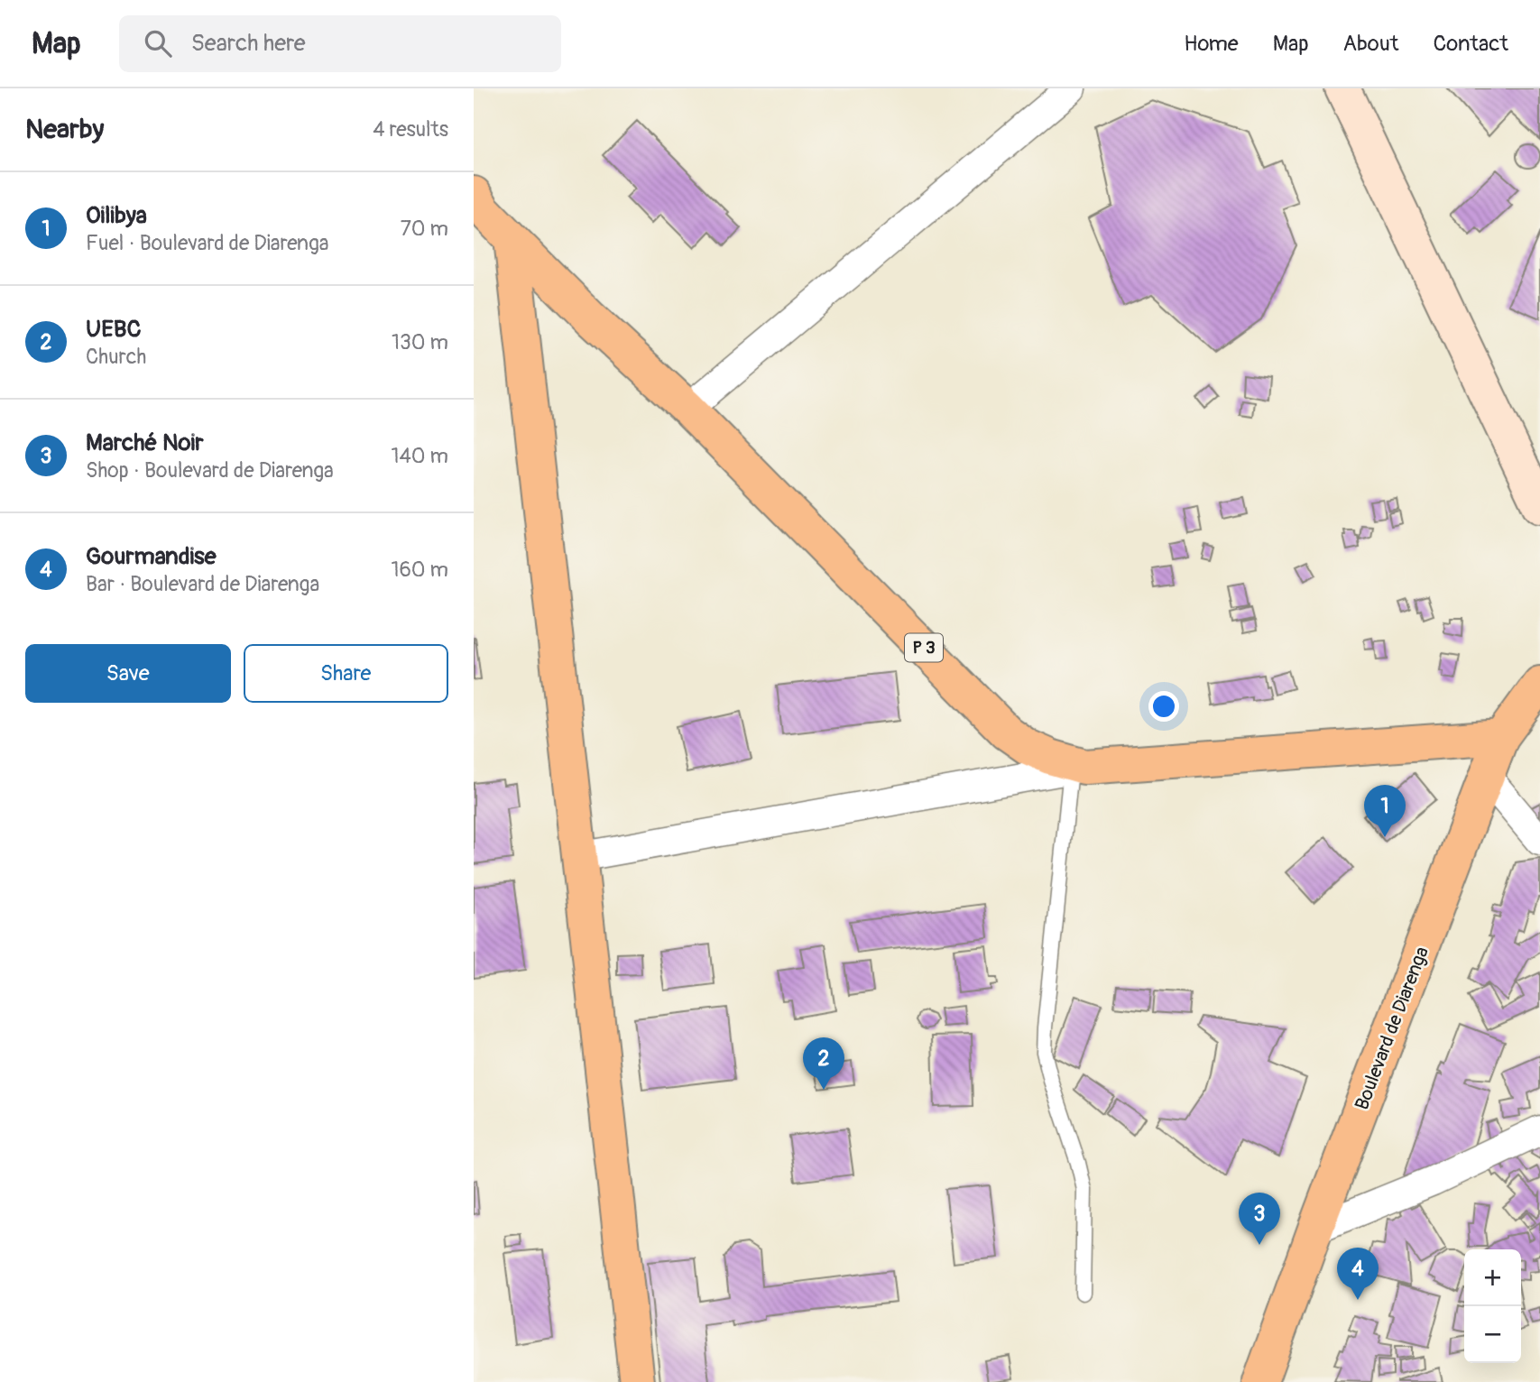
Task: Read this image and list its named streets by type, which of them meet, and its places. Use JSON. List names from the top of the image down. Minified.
{"streets":{"main road":["P 3","Boulevard de Diarenga"]},"crossings":[["P 3","Boulevard de Diarenga"]],"page":{"header":"Map","search":"Search here","nav":["Home","Map","About","Contact"],"heading":["Nearby","4 results"],"list":[{"mark":"1","name":"Oilibya","note":"Fuel · Boulevard de Diarenga","value":"70 m"},{"mark":"2","name":"UEBC","note":"Church","value":"130 m"},{"mark":"3","name":"Marché Noir","note":"Shop · Boulevard de Diarenga","value":"140 m"},{"mark":"4","name":"Gourmandise","note":"Bar · Boulevard de Diarenga","value":"160 m"}],"buttons":["Save","Share"],"pins":["1","2","3","4"],"map_buttons":["+","−"]}}
